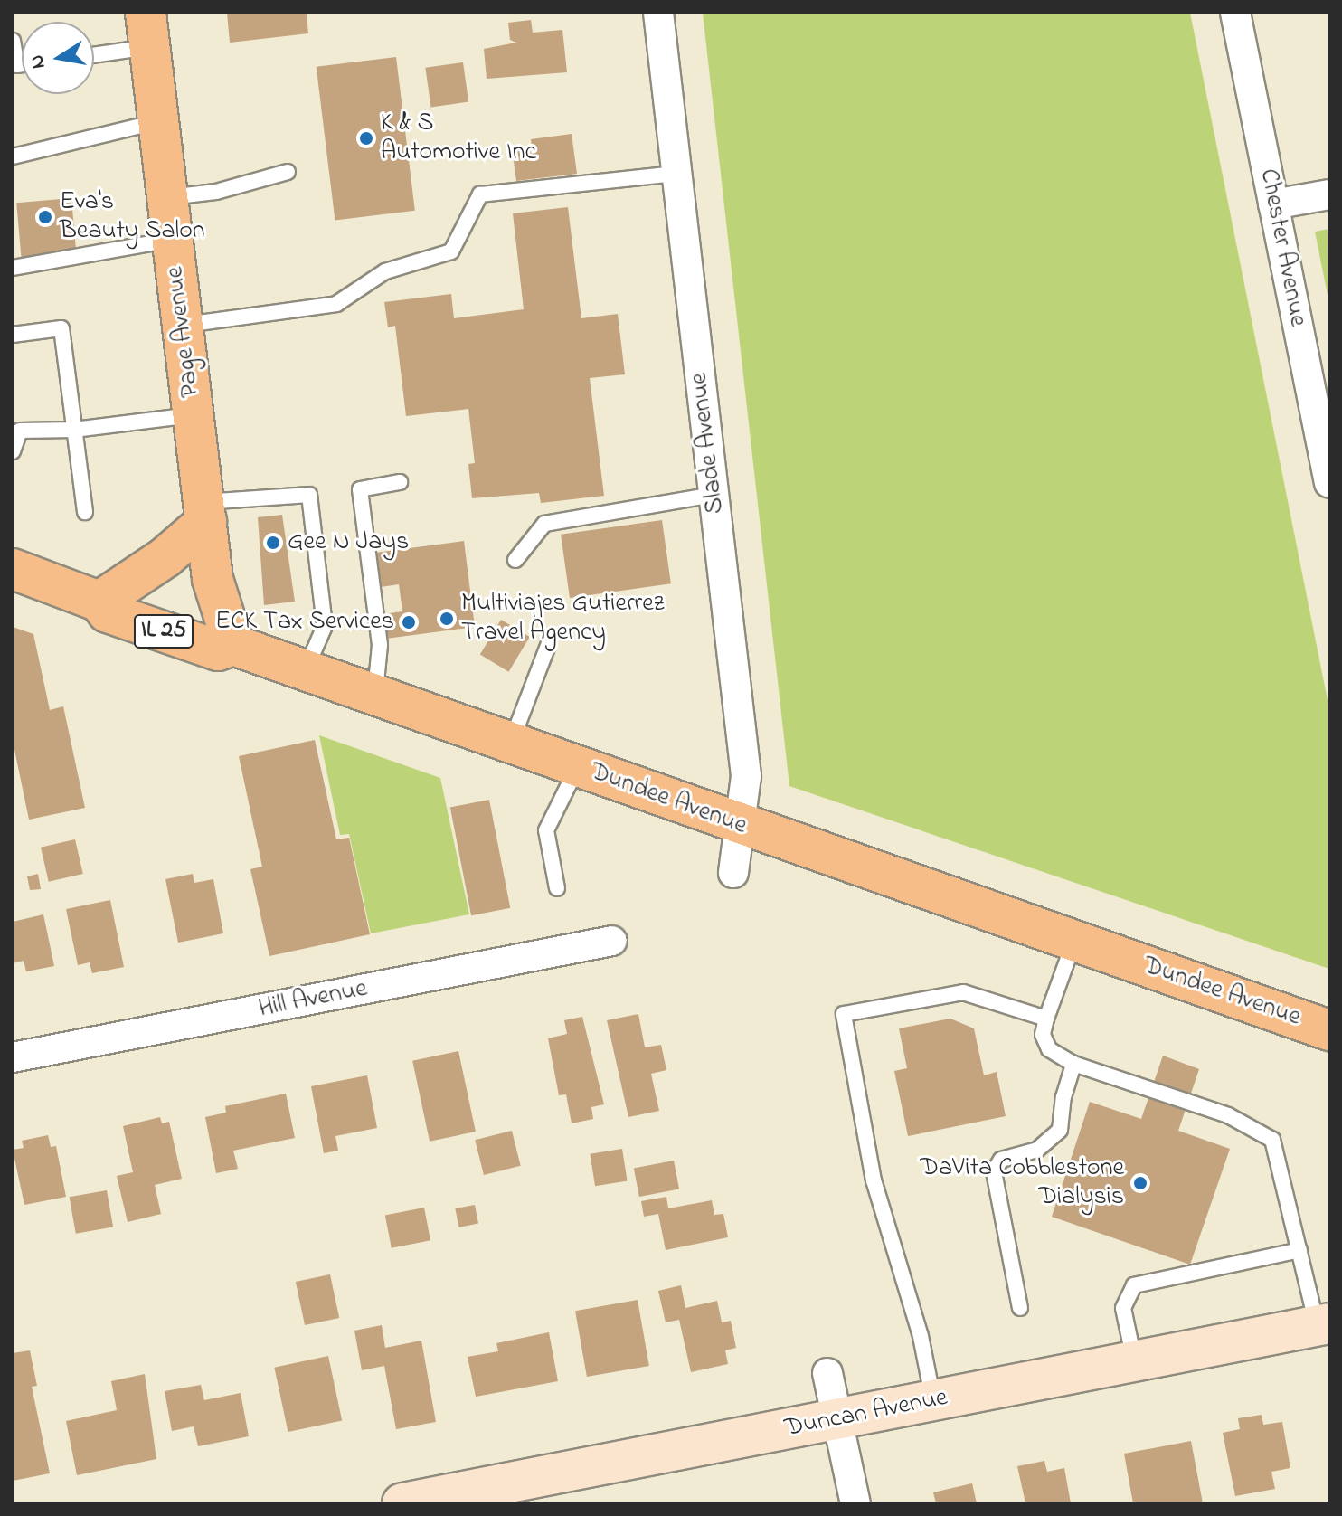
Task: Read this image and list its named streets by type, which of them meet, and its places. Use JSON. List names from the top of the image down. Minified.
{"streets":{"main road":["Page Avenue","IL 25","Dundee Avenue"],"street":["Chester Avenue","Slade Avenue","Hill Avenue","Duncan Avenue"]},"crossings":[["Page Avenue","Dundee Avenue"],["Slade Avenue","Dundee Avenue"]],"places":["K & S Automotive Inc","Eva's Beauty Salon","Gee N Jays","Multiviajes Gutierrez Travel Agency","ECK Tax Services","DaVita Cobblestone Dialysis"],"north":"left"}
